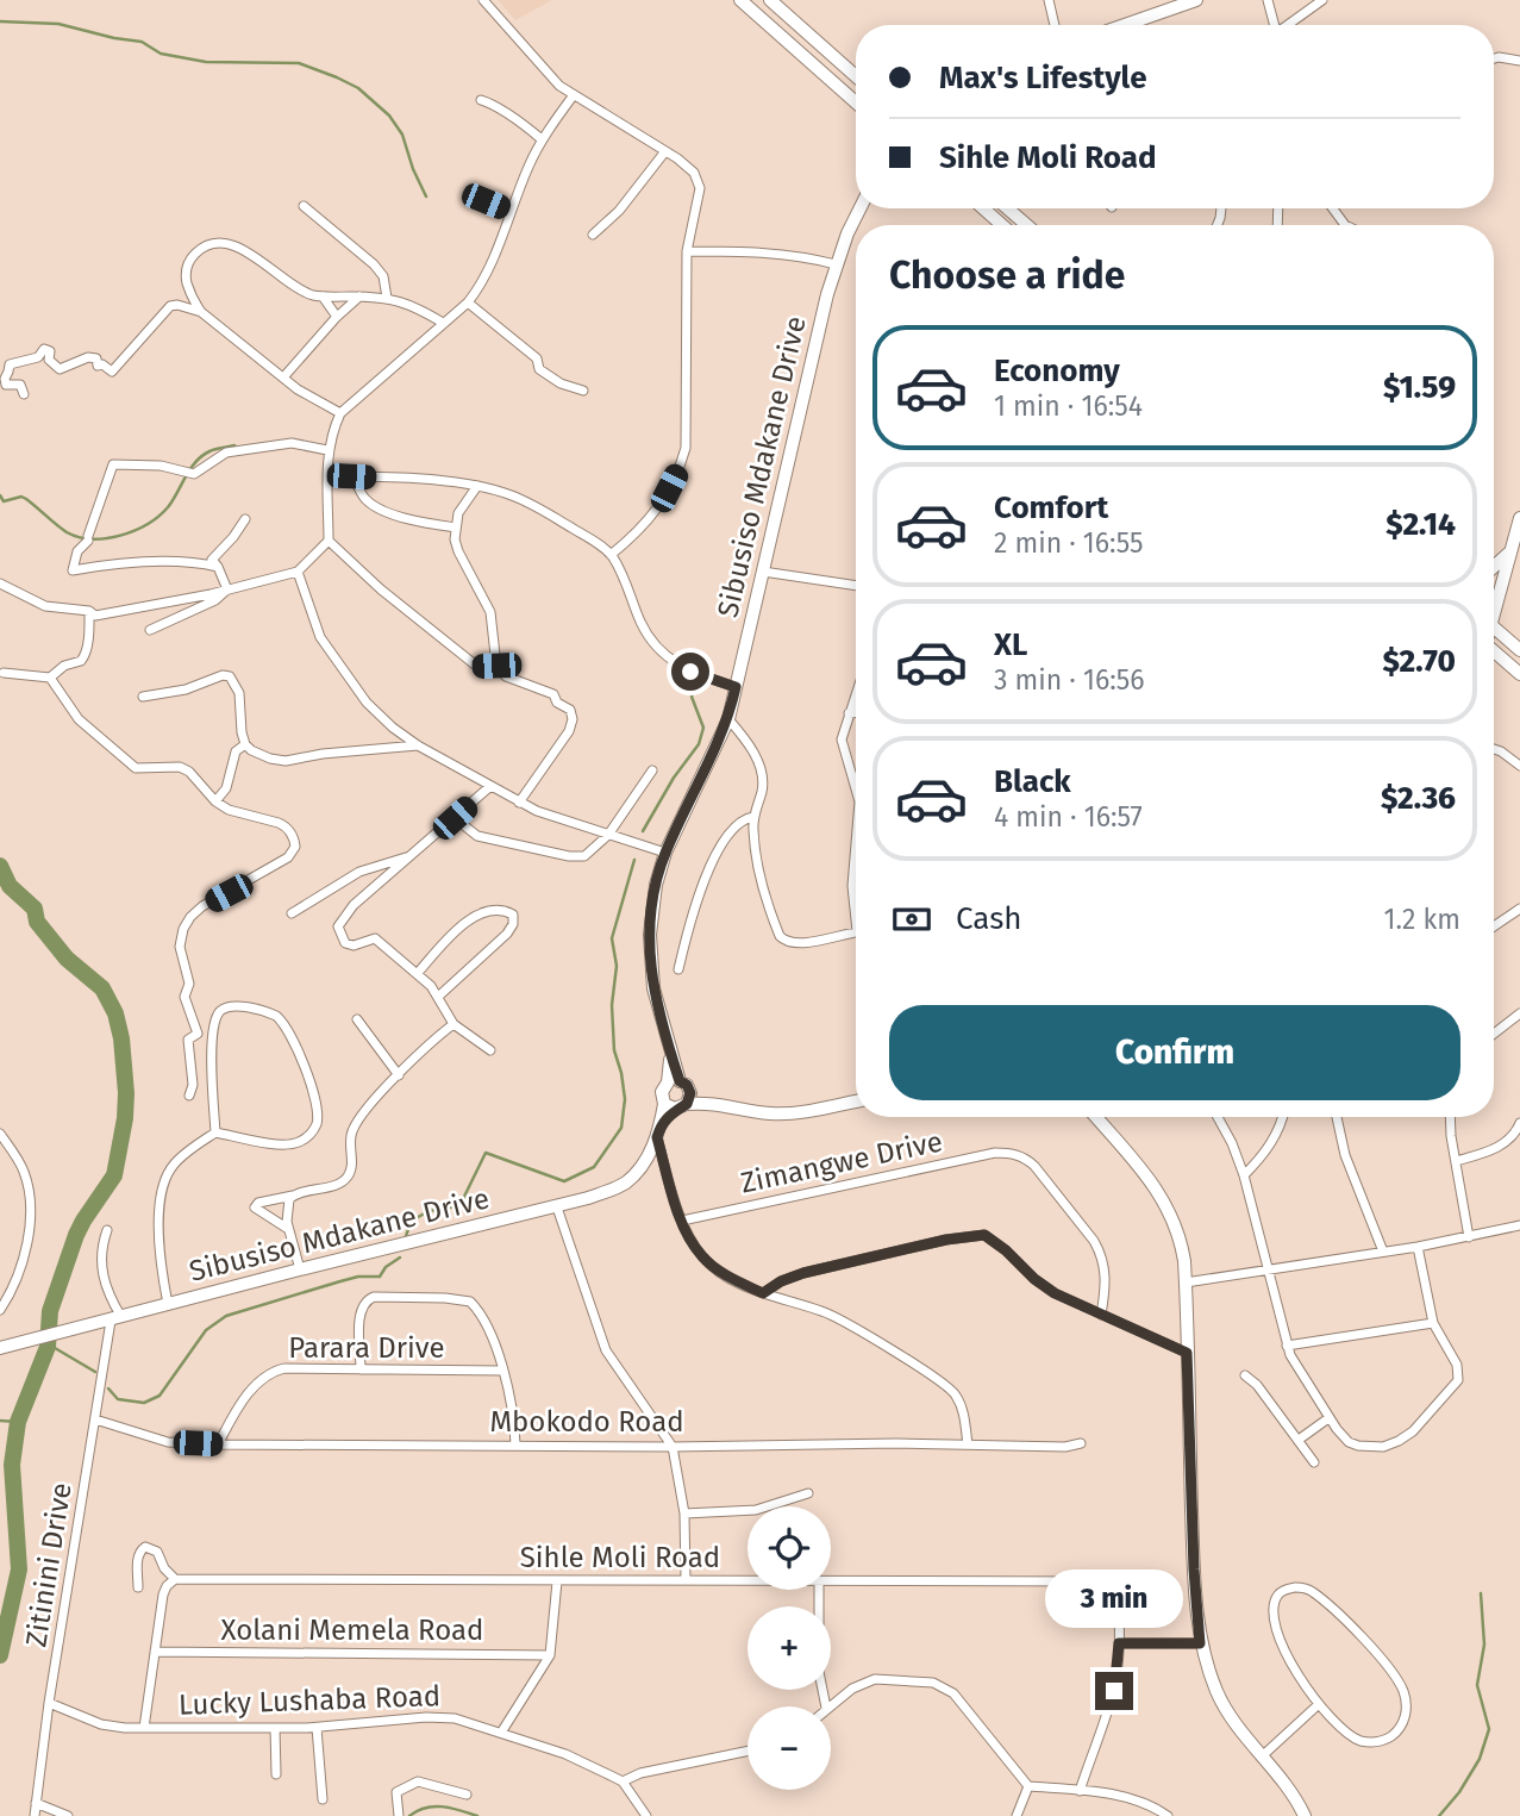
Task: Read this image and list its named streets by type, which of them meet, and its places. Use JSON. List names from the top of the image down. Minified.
{"streets":{"street":["Sibusiso Mdakane Drive","Zimangwe Drive","Parara Drive","Mbokodo Road","Sihle Moli Road","Zitinini Drive","Xolani Memela Road","Lucky Lushaba Road"]},"crossings":[["Sibusiso Mdakane Drive","Zitinini Drive"],["Parara Drive","Mbokodo Road"],["Mbokodo Road","Zitinini Drive"],["Zitinini Drive","Lucky Lushaba Road"]],"page":{"banner":["Max's Lifestyle","Sihle Moli Road"],"heading":"Choose a ride","list":[{"name":"Economy","note":"1 min · 16:54","value":"$1.59"},{"name":"Comfort","note":"2 min · 16:55","value":"$2.14"},{"name":"XL","note":"3 min · 16:56","value":"$2.70"},{"name":"Black","note":"4 min · 16:57","value":"$2.36"}],"pay":["Cash","1.2 km"],"buttons":"Confirm","map_buttons":["+","−"],"bubble":"3 min"}}
